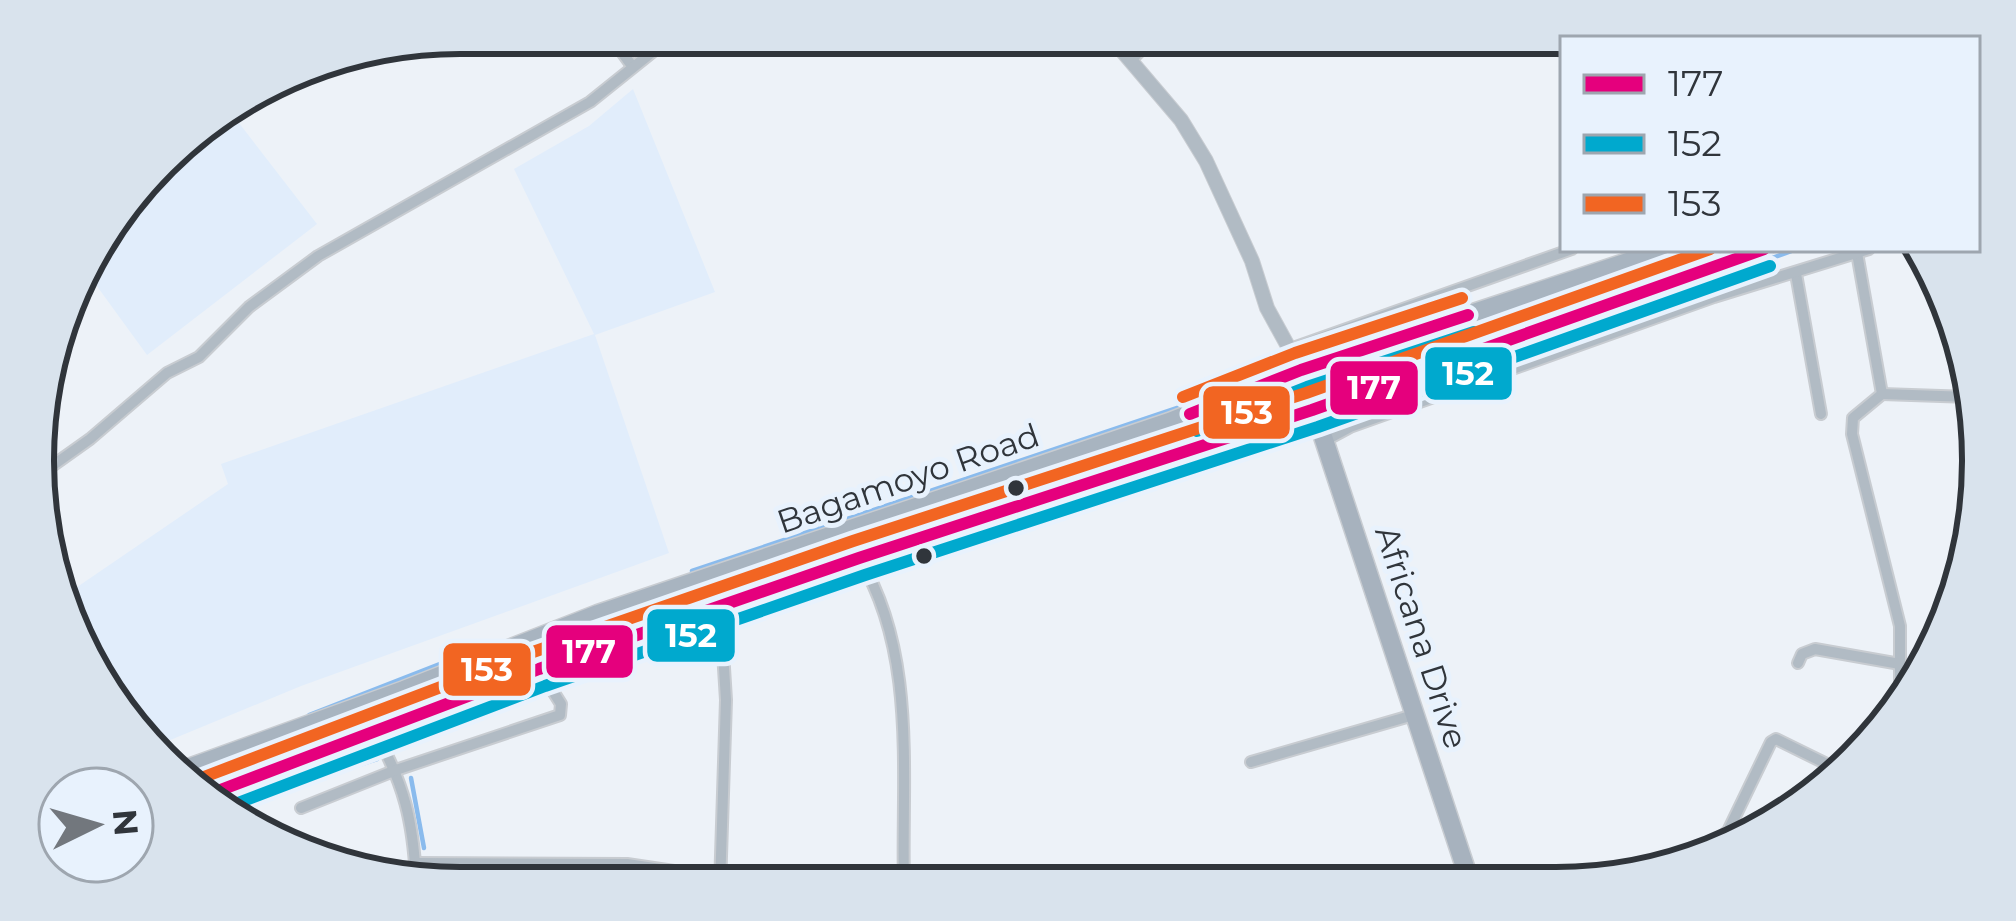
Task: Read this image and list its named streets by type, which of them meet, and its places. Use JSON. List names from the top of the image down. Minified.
{"streets":{"highway":["Bagamoyo Road"],"main road":["Africana Drive"]},"crossings":[["Bagamoyo Road","Africana Drive"]],"lines":["transit line 177","transit line 153","transit line 152"],"legend":["177","152","153"],"north":"right"}
